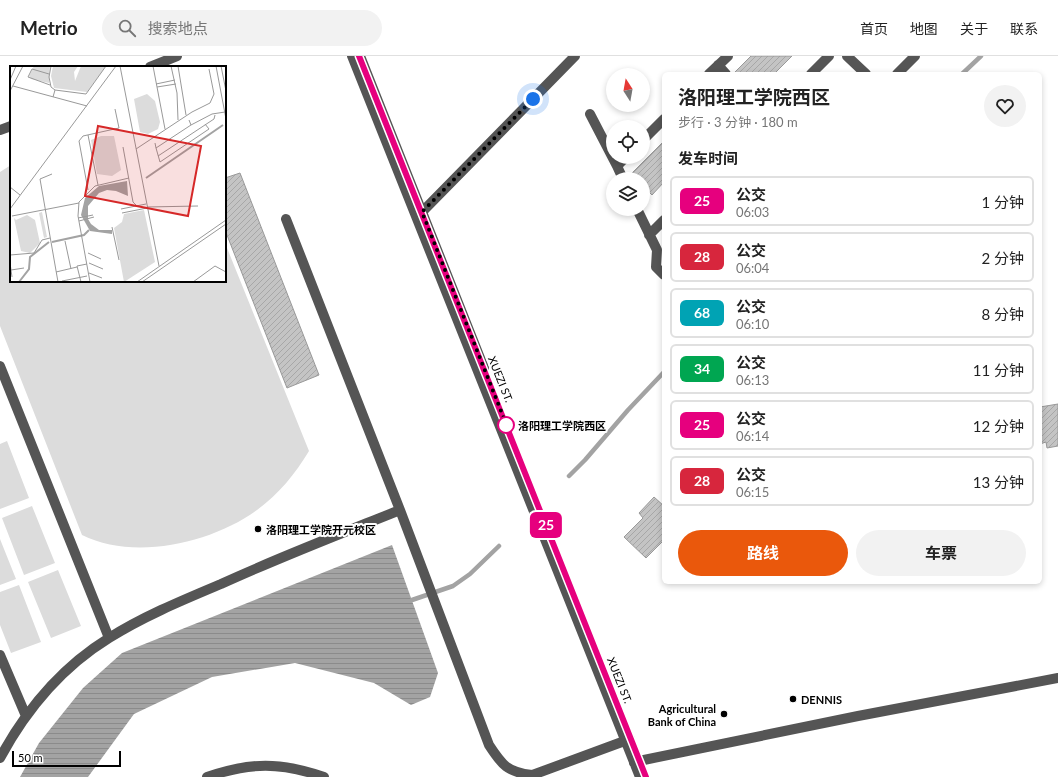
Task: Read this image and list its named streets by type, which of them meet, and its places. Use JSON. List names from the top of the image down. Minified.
{"streets":{"street":["XUEZI ST."]},"places":["洛阳理工学院西区","洛阳理工学院开元校区","DENNIS","Agricultural Bank of China"],"lines":["bus line 25"],"scale_bar":"50 m","north":"top","page":{"header":"Metrio","search":"搜索地点","nav":["首页","地图","关于","联系"],"on_map":"25","heading":[["洛阳理工学院西区","步行 · 3 分钟 · 180 m"],"发车时间"],"list":[{"mark":"25","name":"公交","note":"06:03","value":"1 分钟"},{"mark":"28","name":"公交","note":"06:04","value":"2 分钟"},{"mark":"68","name":"公交","note":"06:10","value":"8 分钟"},{"mark":"34","name":"公交","note":"06:13","value":"11 分钟"},{"mark":"25","name":"公交","note":"06:14","value":"12 分钟"},{"mark":"28","name":"公交","note":"06:15","value":"13 分钟"}],"buttons":["路线","车票"],"scale":"50 m"}}
